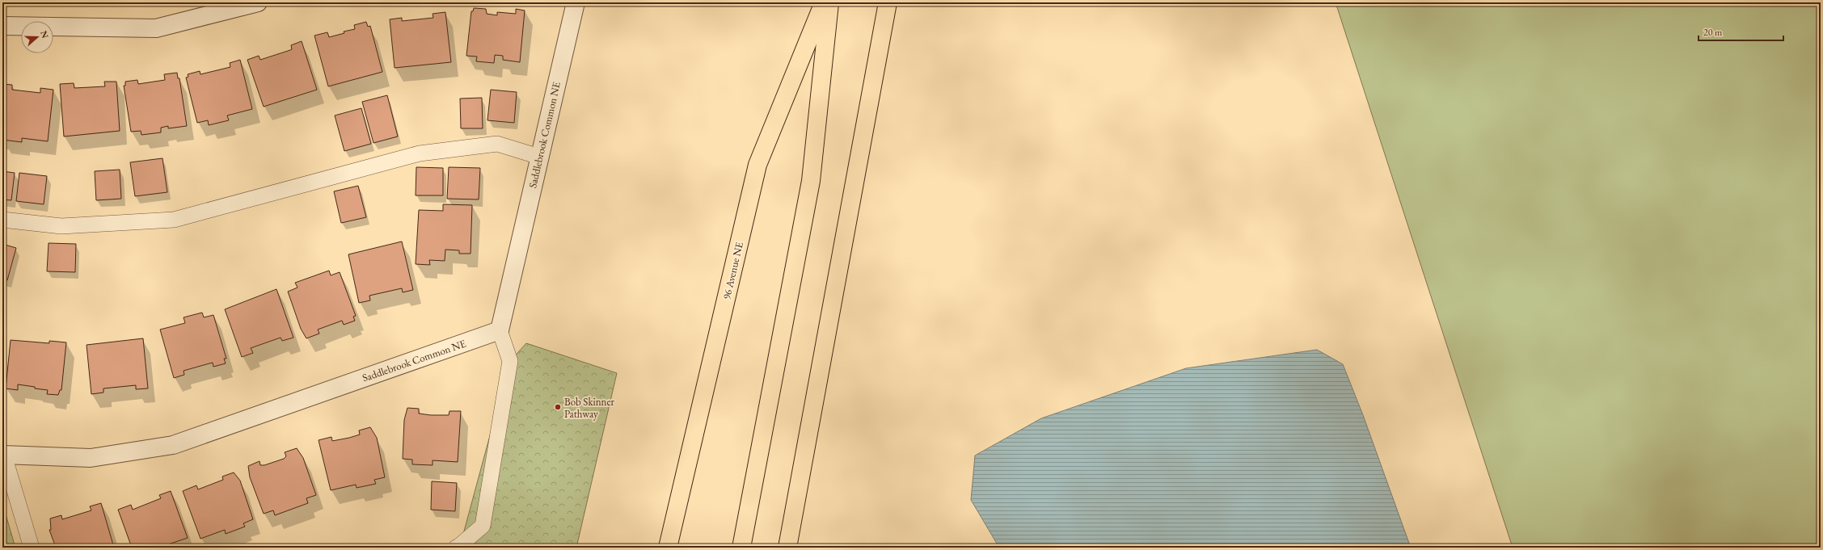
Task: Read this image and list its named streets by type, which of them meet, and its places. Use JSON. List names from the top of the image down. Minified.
{"streets":{"main road":["96 Avenue NE"],"street":["Saddlebrook Common NE"]},"places":["Bob Skinner Pathway"],"scale_bar":"20 m","north":"right"}
